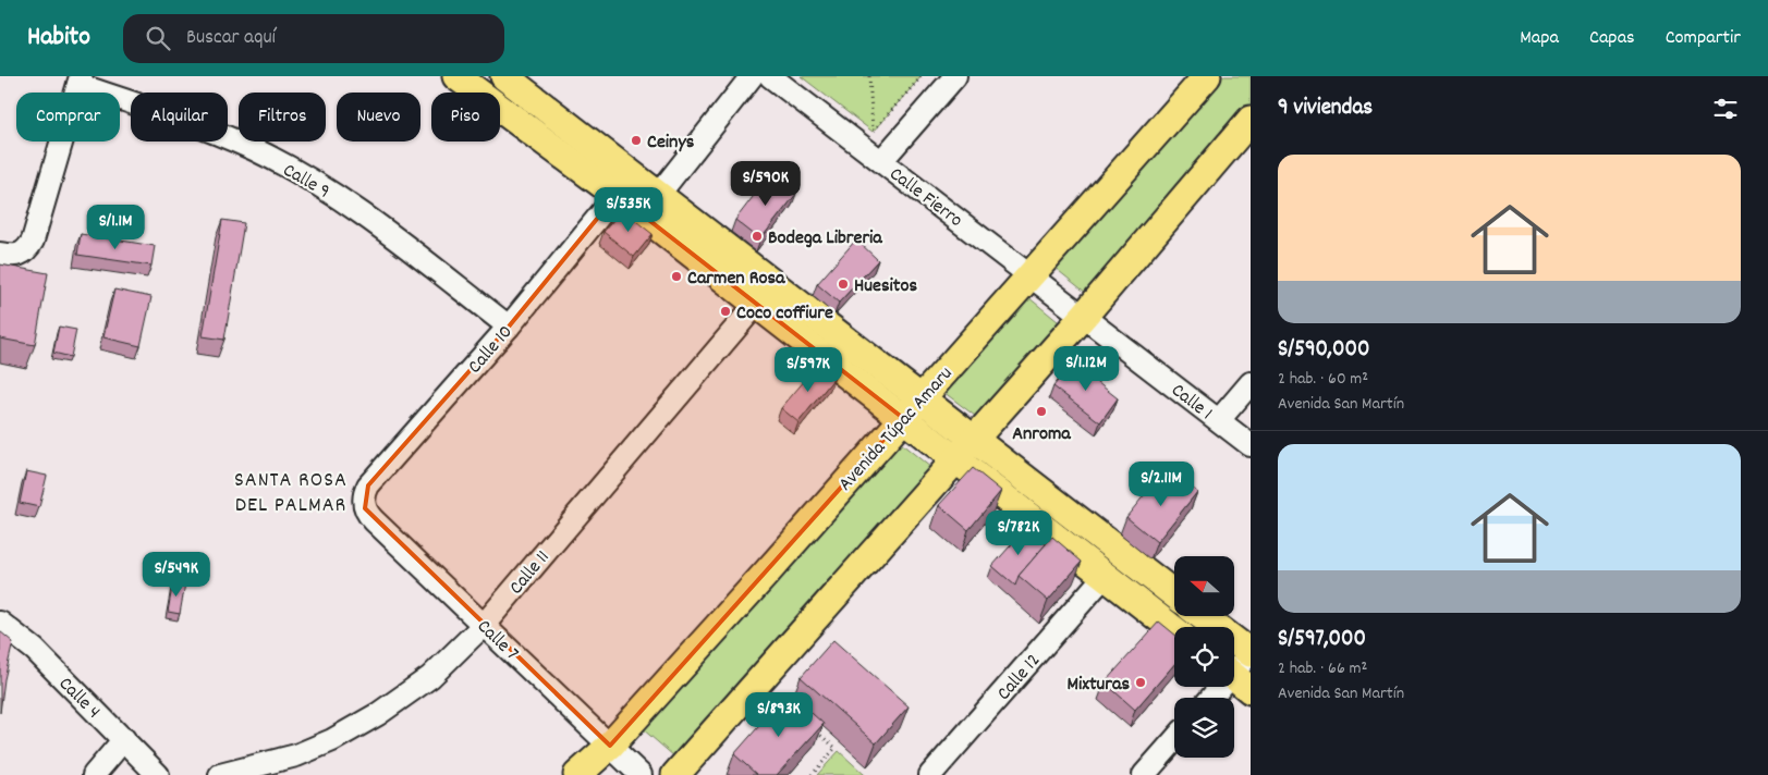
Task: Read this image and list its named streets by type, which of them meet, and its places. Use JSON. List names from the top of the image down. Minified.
{"streets":{"main road":["Avenida Túpac Amaru"],"street":["Calle 9","Calle Fierro","Calle 10","Calle 1","Calle 11","Calle 7","Calle 12","Calle 4"]},"crossings":[["Calle 9","Calle 10"],["Calle Fierro","Calle 1"],["Calle Fierro","Avenida Túpac Amaru"],["Calle 10","Calle 7"],["Avenida Túpac Amaru","Calle 7"],["Calle 11","Calle 7"]],"districts":["SANTA ROSA DEL PALMAR"],"places":["Ceinys","Bodega Libreria","Carmen Rosa","Huesitos","Coco coffiure","Anroma","Mixturas"],"north":"left","page":{"header":"Habito","search":"Buscar aquí","nav":["Mapa","Capas","Compartir"],"heading":"9 viviendas","chip":["Comprar","Alquilar","Filtros","Nuevo","Piso"],"list":[{"name":"S/590,000","note":"2 hab. · 60 m² · Avenida San Martín"},{"name":"S/597,000","note":"2 hab. · 66 m² · Avenida San Martín"}],"price":["S/590K","S/535K","S/1.1M","S/1.12M","S/597K","S/2.11M","S/782K","S/549K","S/893K"]}}
